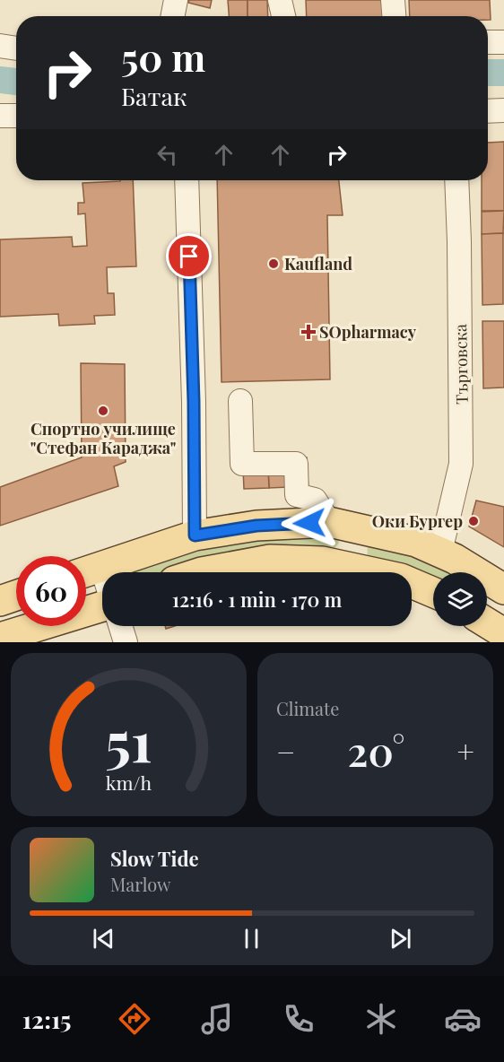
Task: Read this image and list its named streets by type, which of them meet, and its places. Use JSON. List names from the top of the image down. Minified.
{"streets":{"street":["Търговска"]},"places":{"other":["Kaufland","Спортно училище \"Стефан Караджа\"","Оки Бургер"],"health":["SOpharmacy"]},"page":{"turn":["50 m","Батак"],"limit":"60","trip":"12:16 · 1 min · 170 m","tile":"Climate","heat":["−","20°","+"],"song":["Slow Tide","Marlow"],"tabs":"12:15","gauge":["51","km/h"]}}
